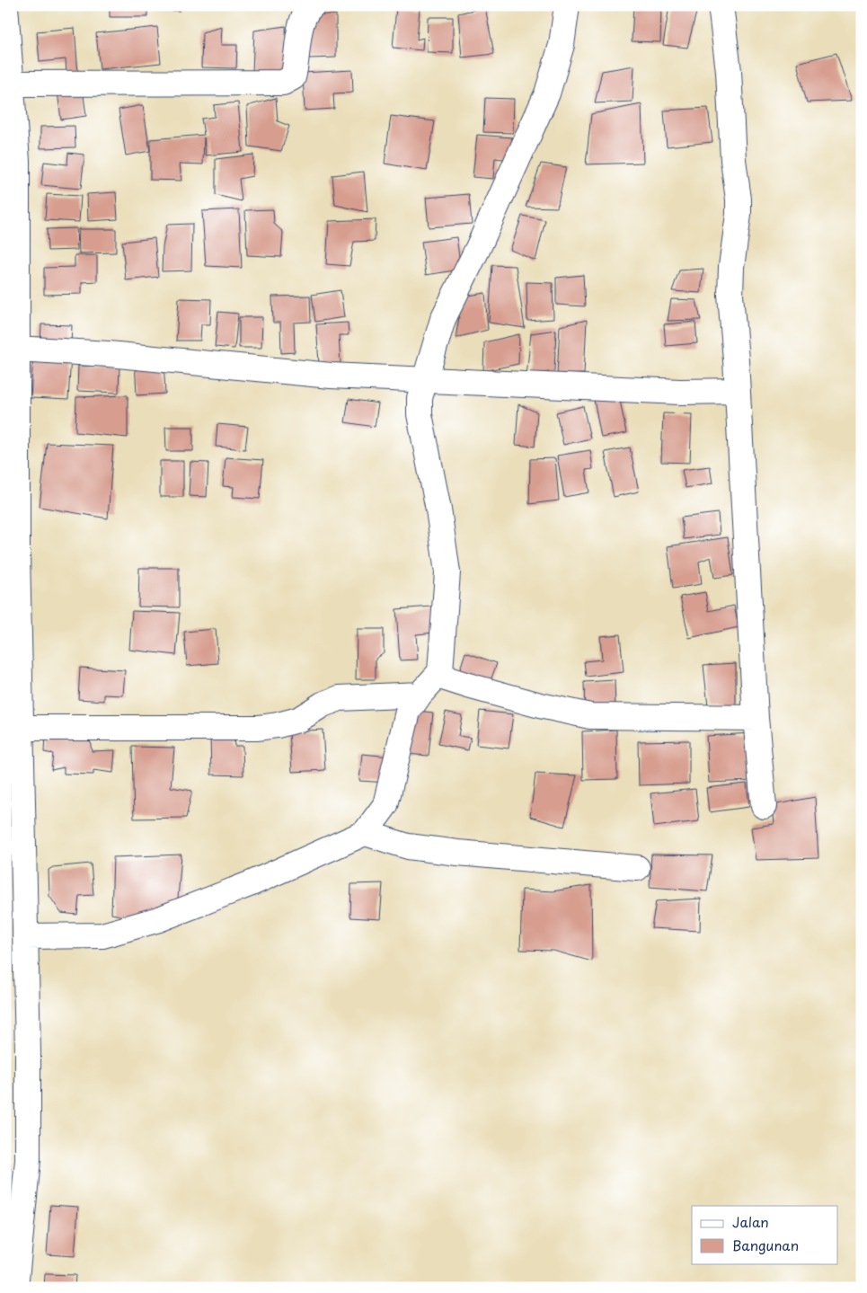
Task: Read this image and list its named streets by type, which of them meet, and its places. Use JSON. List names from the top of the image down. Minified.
{"legend":["Jalan","Bangunan"]}
